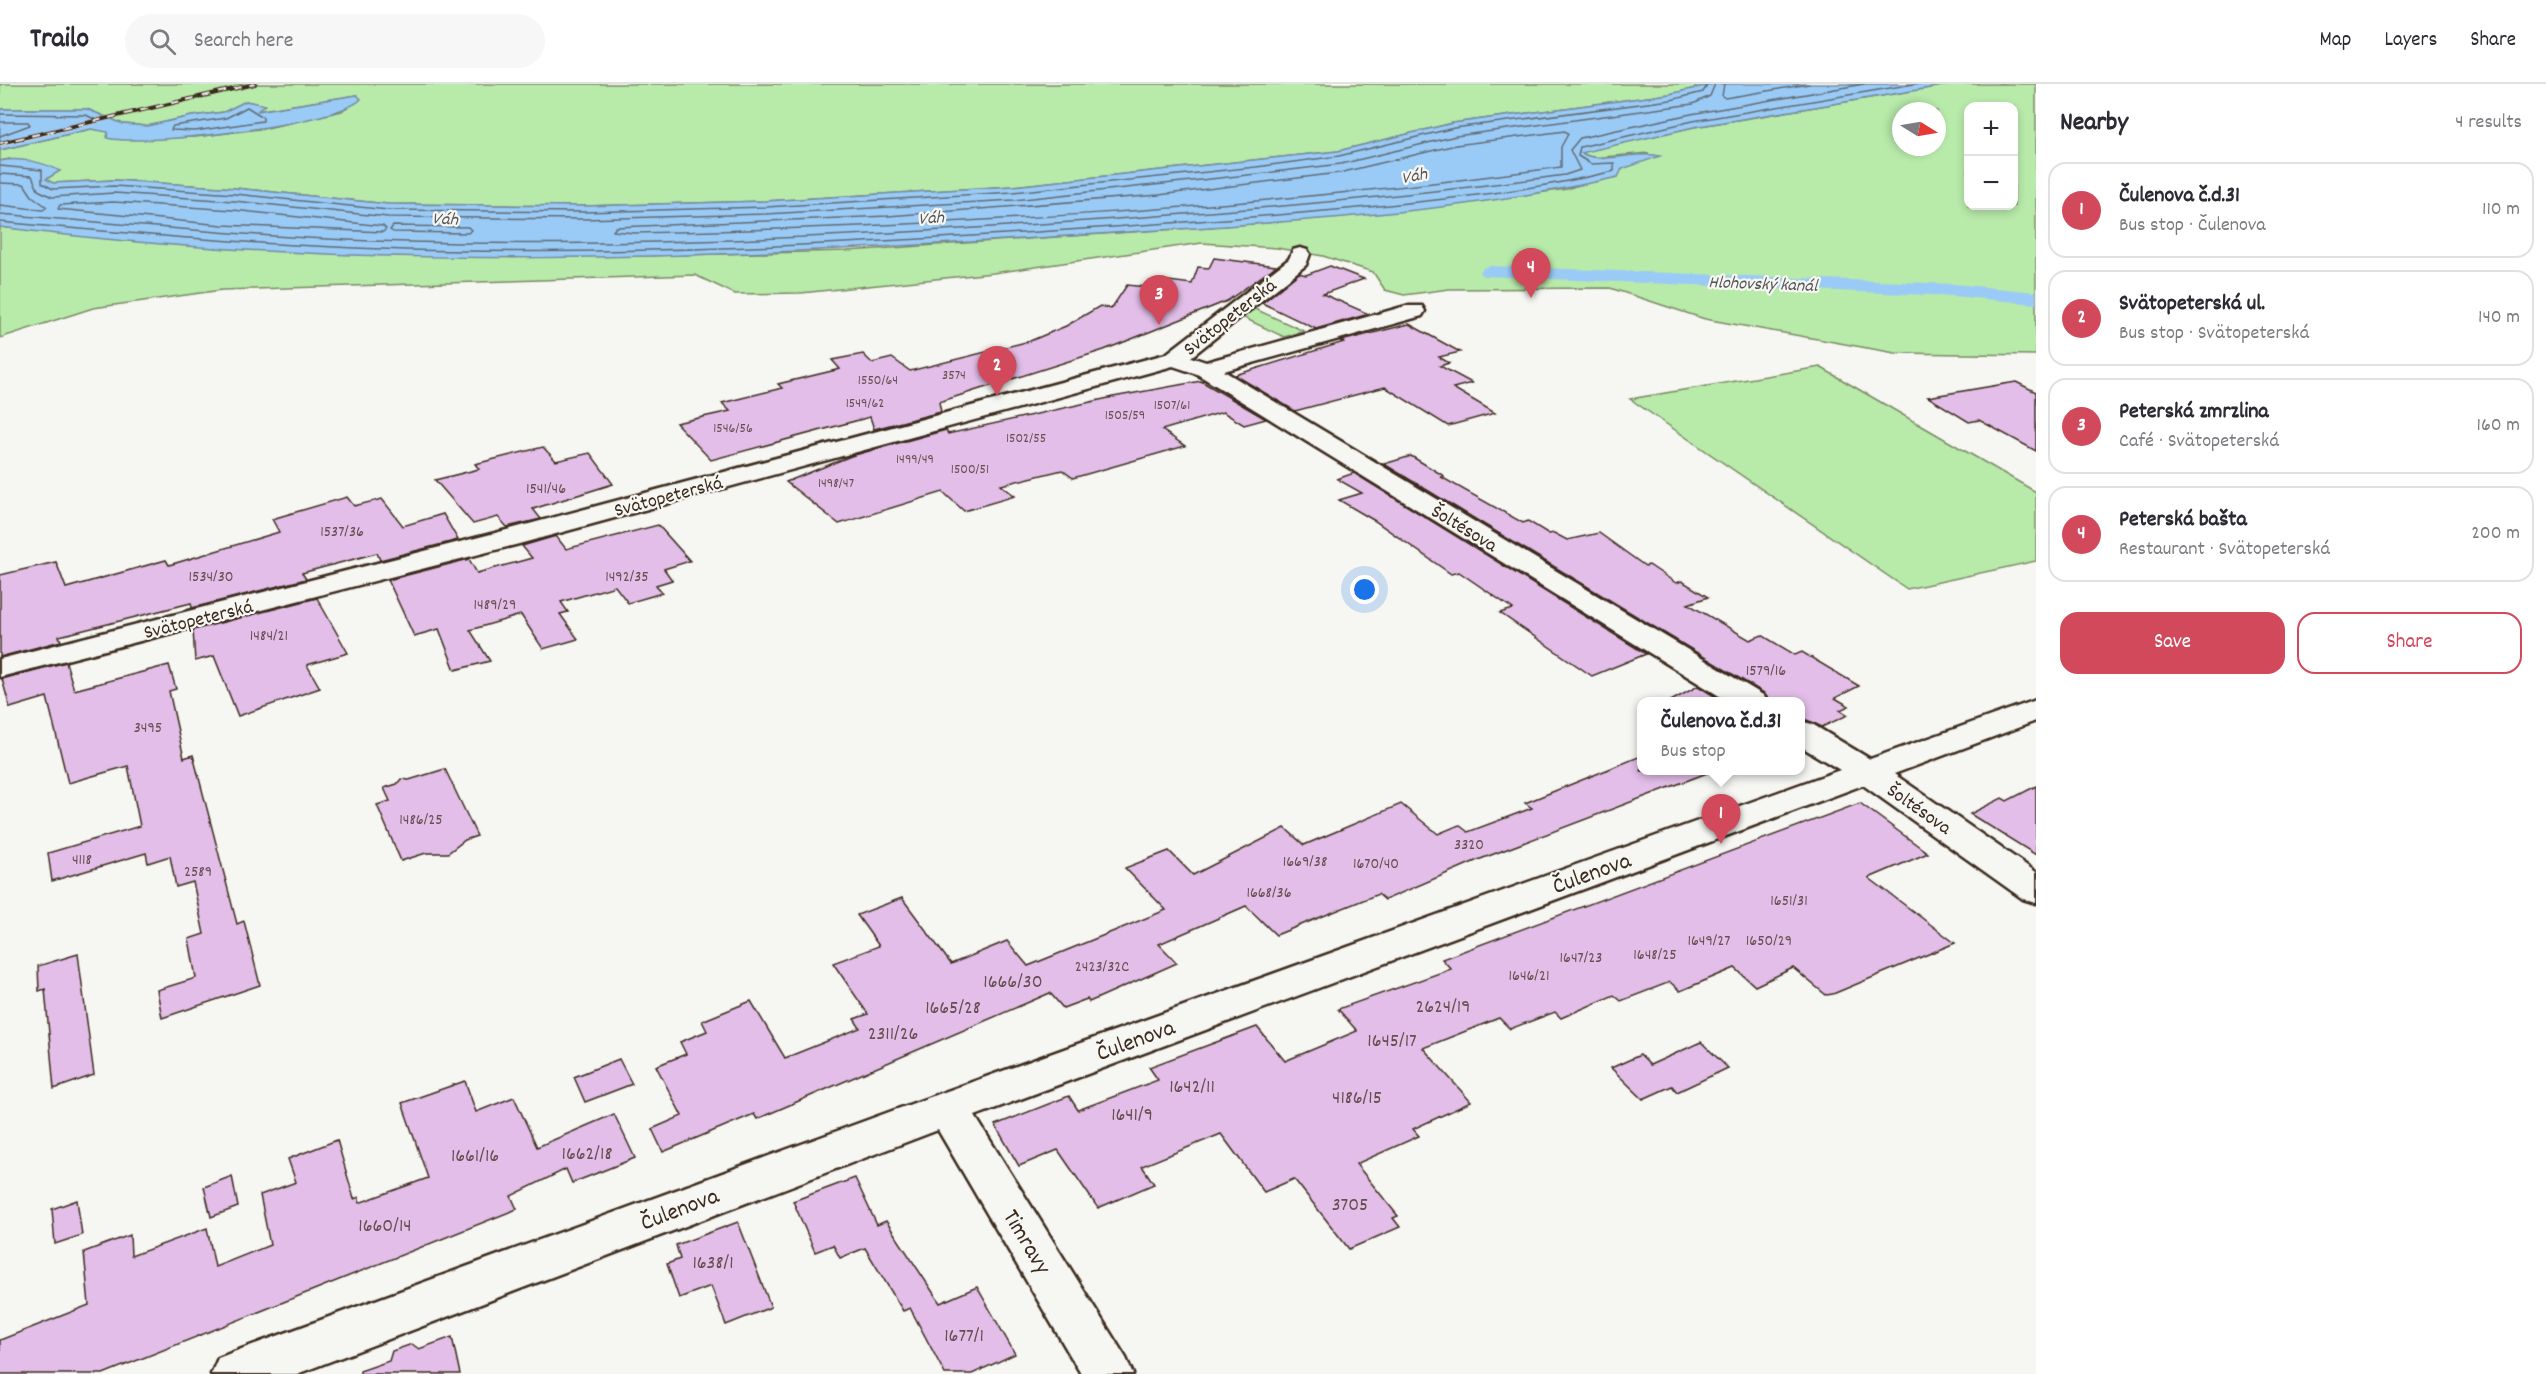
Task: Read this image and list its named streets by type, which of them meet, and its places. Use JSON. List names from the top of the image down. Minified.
{"streets":{"street":["Svätopeterská","Šoltésova","Čulenova","Timravy"]},"crossings":[["Svätopeterská","Šoltésova"],["Šoltésova","Čulenova"],["Čulenova","Timravy"]],"water":["Váh","Hlohovský kanál"],"house_numbers":["3574","1550/64","1549/62","1507/61","1505/59","1546/56","1502/55","1499/49","1500/51","1498/47","1541/46","1537/36","1534/30","1492/35","1489/29","1484/21","1579/16","3495","1486/25","3320","4118","1669/38","1670/40","2589","1668/36","1651/31","1649/27","1650/29","1648/25","1647/23","2423/32C","1646/21","1666/30","2624/19","1665/28","2311/26","1645/17","1642/11","4186/15","1641/9","1662/18","1661/16","3705","1660/14","1638/1","1677/1"],"north":"right","page":{"header":"Trailo","search":"Search here","nav":["Map","Layers","Share"],"heading":["Nearby","4 results"],"map_buttons":["+","−"],"list":[{"mark":"1","name":"Čulenova č.d.31","note":"Bus stop · Čulenova","value":"110 m"},{"mark":"2","name":"Svätopeterská ul.","note":"Bus stop · Svätopeterská","value":"140 m"},{"mark":"3","name":"Peterská zmrzlina","note":"Café · Svätopeterská","value":"160 m"},{"mark":"4","name":"Peterská bašta","note":"Restaurant · Svätopeterská","value":"200 m"}],"pins":["4","3","2","1"],"buttons":["Save","Share"],"popup":["Čulenova č.d.31","Bus stop"]}}
